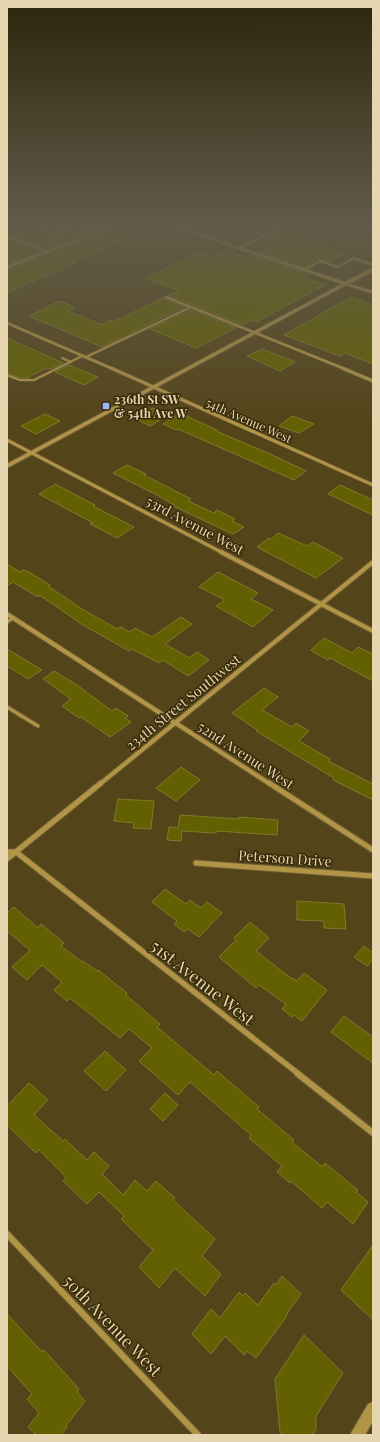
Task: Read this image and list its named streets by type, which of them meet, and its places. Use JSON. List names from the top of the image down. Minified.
{"streets":{"street":["54th Avenue West","53rd Avenue West","234th Street Southwest","52nd Avenue West","Peterson Drive","51st Avenue West","50th Avenue West"]},"crossings":[["53rd Avenue West","234th Street Southwest"],["234th Street Southwest","52nd Avenue West"],["234th Street Southwest","51st Avenue West"]],"places":{"transit":["236th St SW & 54th Ave W"]}}
